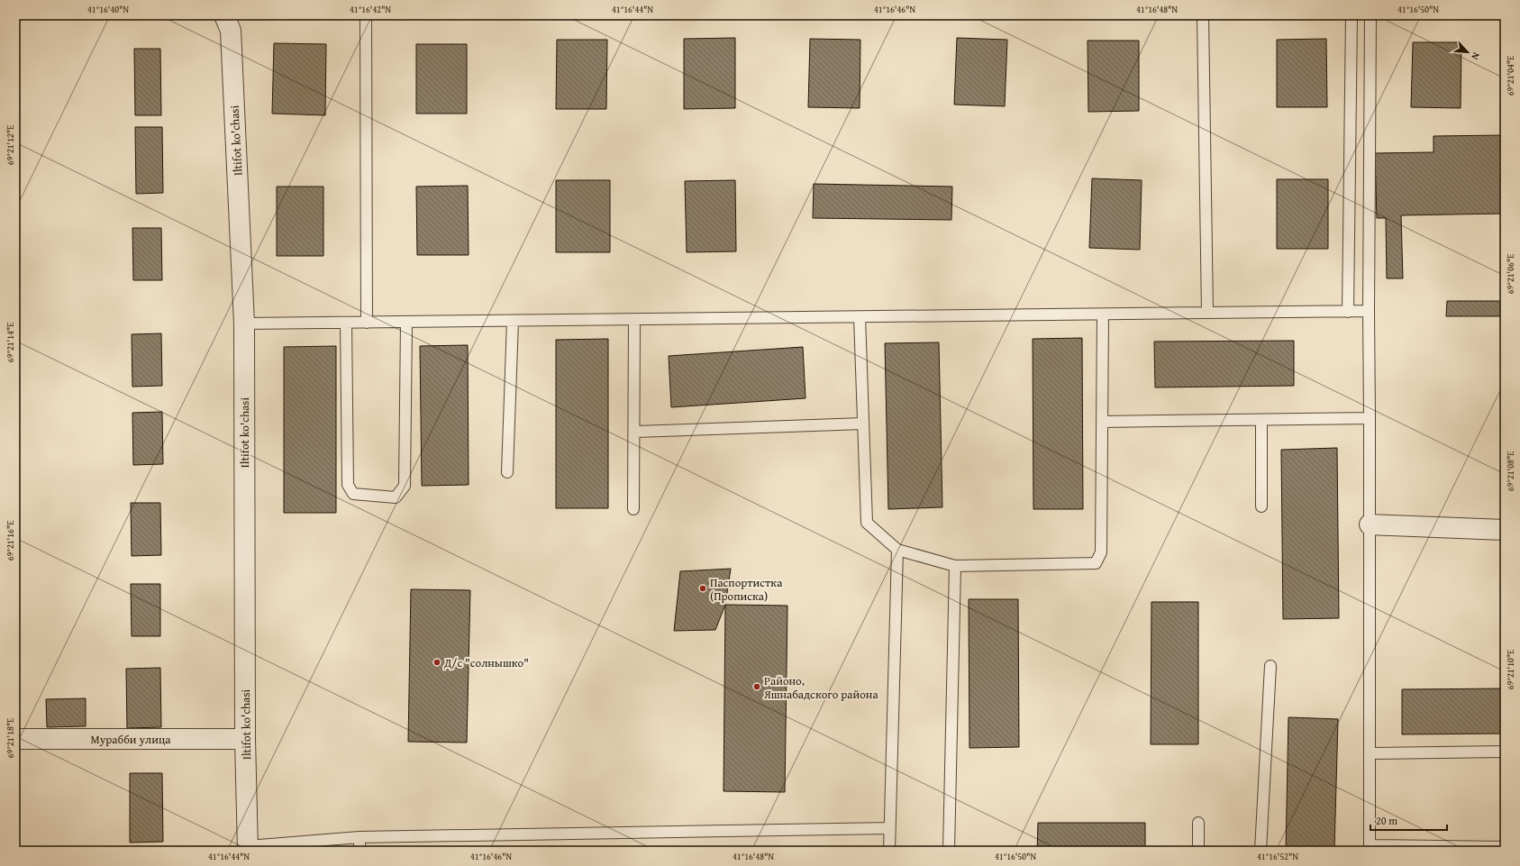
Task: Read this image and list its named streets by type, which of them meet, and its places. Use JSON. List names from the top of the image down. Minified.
{"streets":{"street":["Iltifot ko'chasi","Мурабби улица"]},"crossings":[["Iltifot ko'chasi","Мурабби улица"]],"places":["Паспортистка (Прописка)","Д/с \"солнышко\"","Районо, Яшнабадского района"],"scale_bar":"20 m","north":"bottom right","coordinates":["41°16'40\"N","41°16'42\"N","41°16'44\"N","41°16'46\"N","41°16'48\"N","41°16'50\"N","69°21'04\"E","69°21'12\"E","69°21'06\"E","69°21'14\"E","69°21'08\"E","69°21'16\"E","69°21'10\"E","69°21'18\"E","41°16'52\"N"]}
